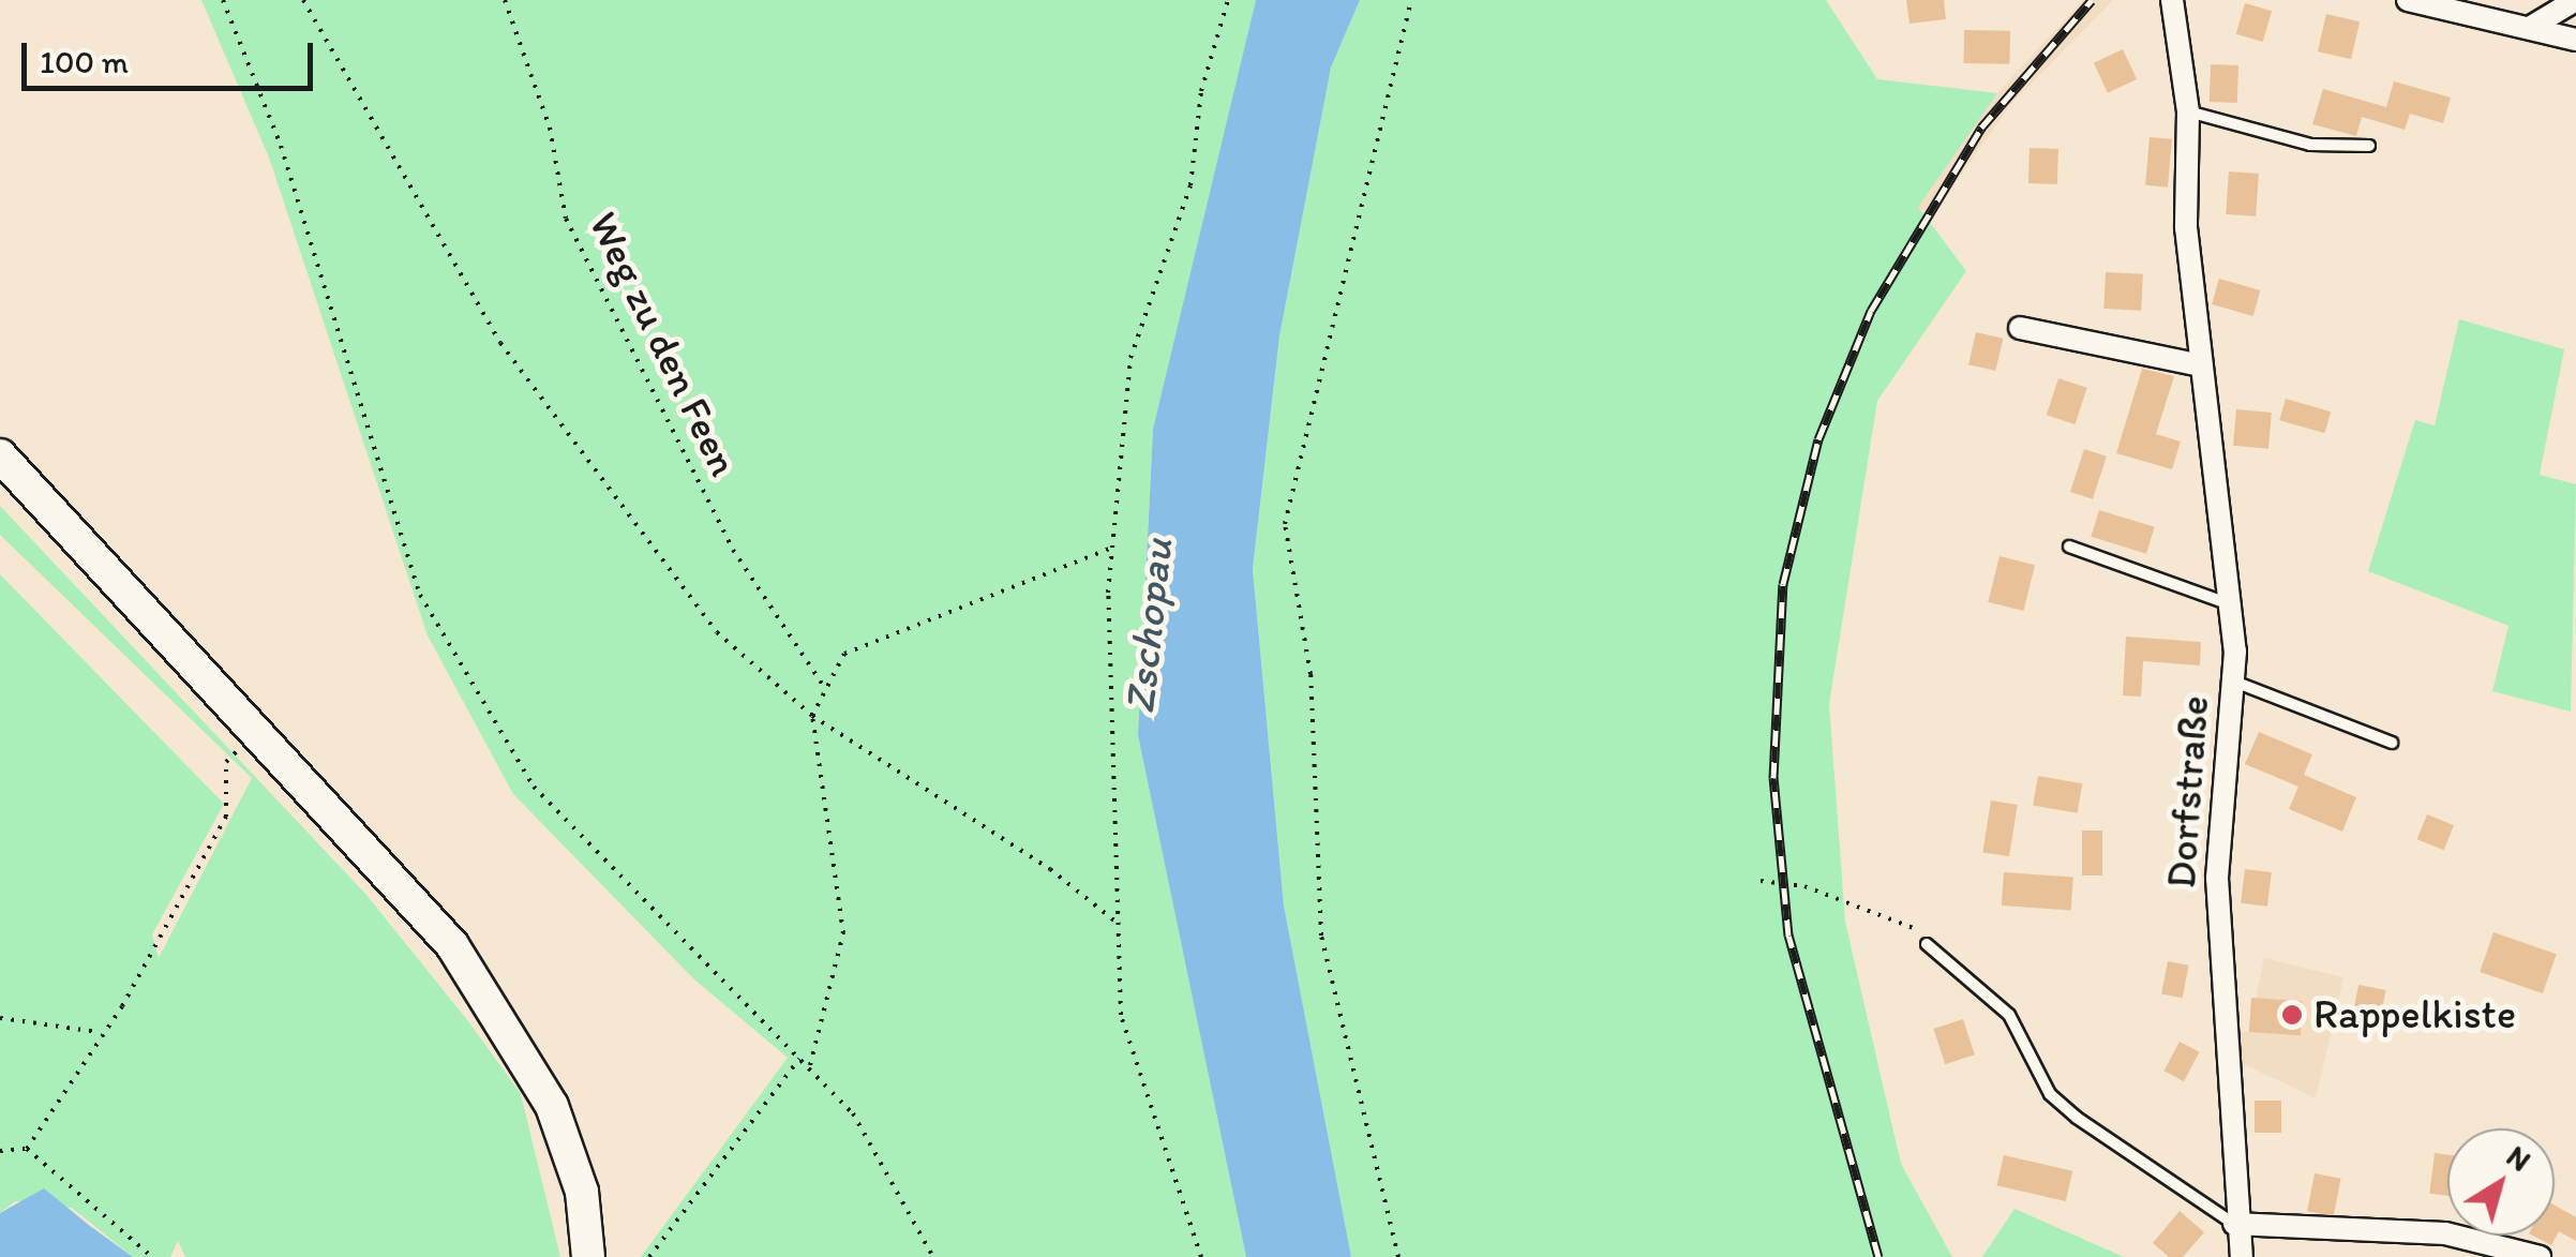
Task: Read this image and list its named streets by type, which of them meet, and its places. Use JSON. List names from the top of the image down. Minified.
{"streets":{"street":["Dorfstraße"],"path":["Weg zu den Feen"]},"water":["Zschopau"],"places":["Rappelkiste"],"scale_bar":"100 m","north":"top right"}
